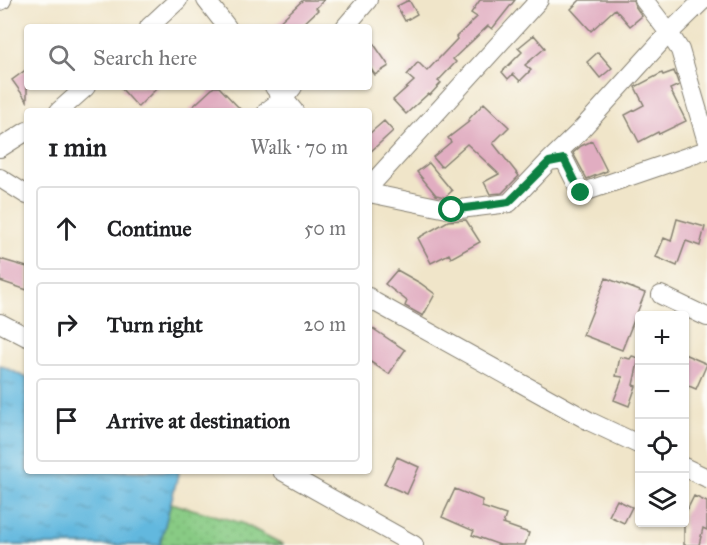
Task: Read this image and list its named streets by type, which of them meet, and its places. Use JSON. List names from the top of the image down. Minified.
{"page":{"search":"Search here","heading":["1 min","Walk · 70 m"],"list":[["Continue","50 m"],["Turn right","20 m"],"Arrive at destination"],"map_buttons":["+","−"]}}
